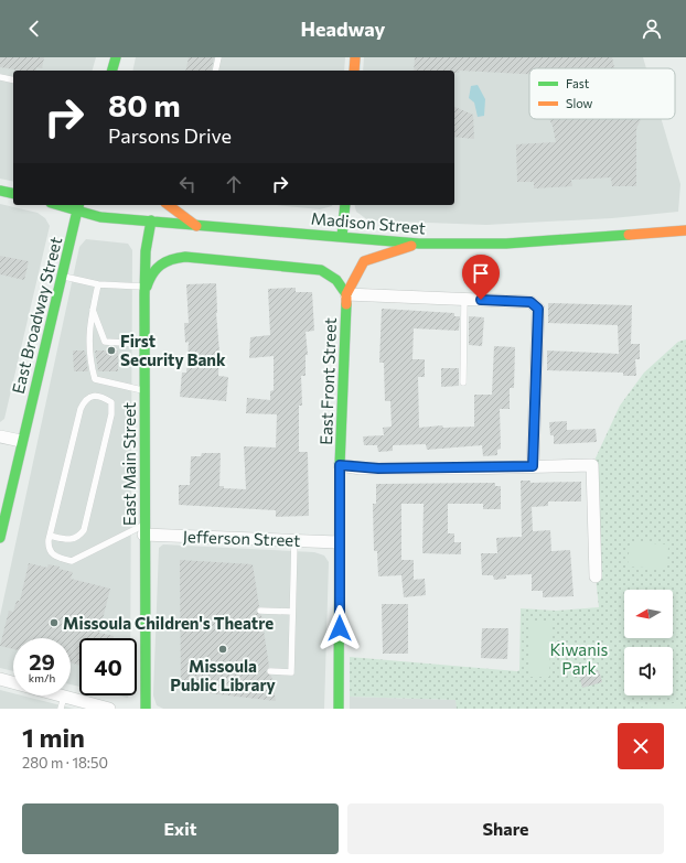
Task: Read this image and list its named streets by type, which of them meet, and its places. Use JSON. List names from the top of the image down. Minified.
{"streets":{"main road":["Madison Street","East Broadway Street","East Front Street","East Main Street"],"street":["Jefferson Street"]},"crossings":[["Madison Street","East Broadway Street"],["Madison Street","East Main Street"],["East Front Street","Jefferson Street"],["East Main Street","Jefferson Street"]],"parks":["Kiwanis Park"],"places":["First Security Bank","Missoula Children's Theatre","Missoula Public Library"],"legend":["Fast","Slow"],"north":"left","page":{"header":"Headway","turn":["80 m","Parsons Drive"],"speed":"29 km/h","limit":"40","heading":["1 min","280 m · 18:50"],"buttons":["Exit","Share"]}}
